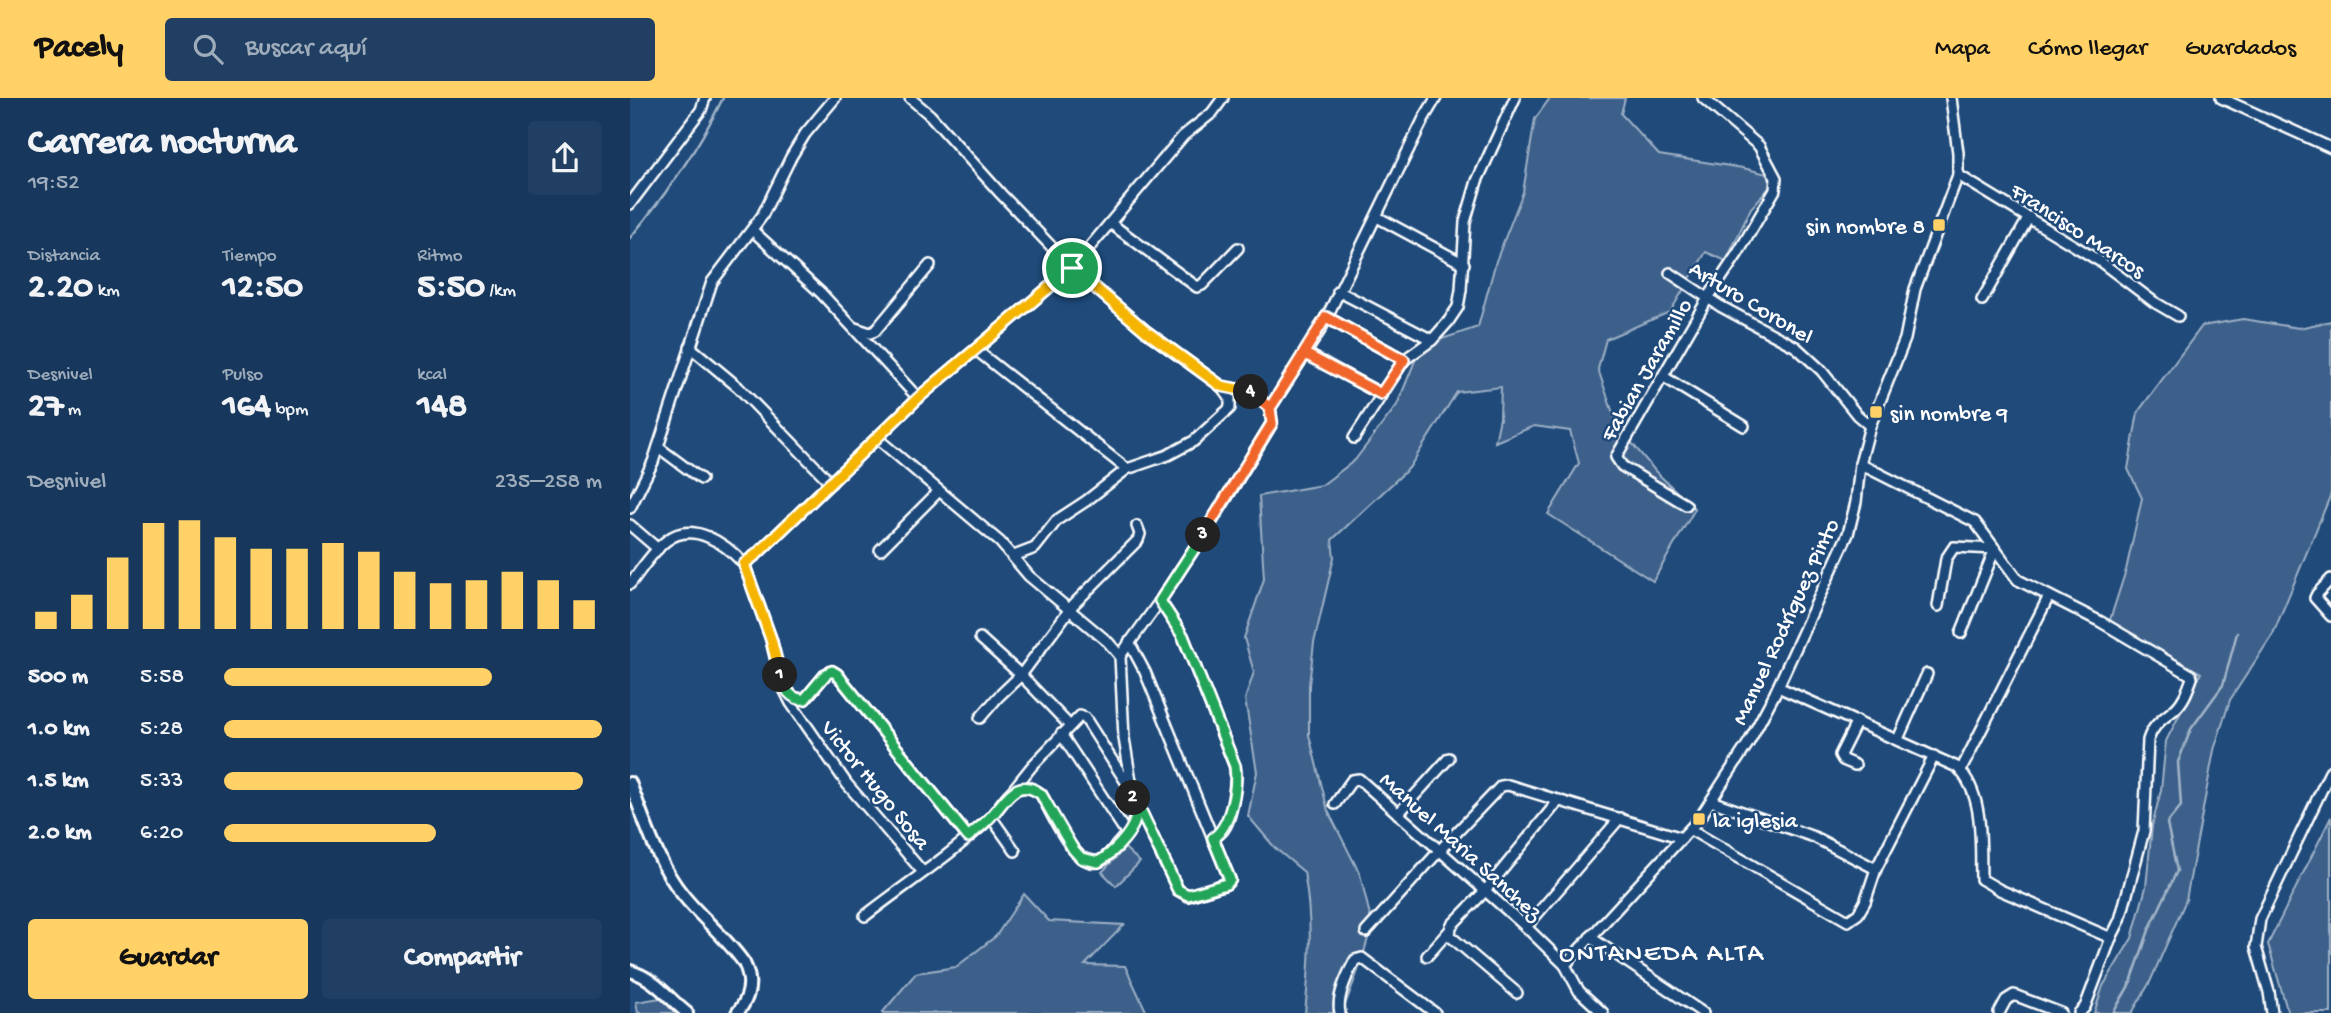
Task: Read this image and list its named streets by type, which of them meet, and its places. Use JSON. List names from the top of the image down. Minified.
{"streets":{"street":["Francisco Marcos","Arturo Coronel","Fabian Jaramillo","Manuel Rodríguez Pinto","Victor Hugo Sosa","Manuel Maria Sanchez"]},"crossings":[["Francisco Marcos","Manuel Rodríguez Pinto"],["Arturo Coronel","Fabian Jaramillo"],["Arturo Coronel","Manuel Rodríguez Pinto"],["Manuel Rodríguez Pinto","Manuel Maria Sanchez"]],"districts":["ONTANEDA ALTA"],"places":{"transit":["sin nombre 8","sin nombre 9","la iglesia"]},"page":{"header":"Pacely","search":"Buscar aquí","nav":["Mapa","Cómo llegar","Guardados"],"heading":["Carrera nocturna","19:52"],"stats":[["Distancia","2.20 km"],["Tiempo","12:50"],["Ritmo","5:50 /km"],["Desnivel","27 m"],["Pulso","164 bpm"],["kcal","148"]],"pins":["4","3","1","2"],"chart":["Desnivel","235–258 m"],"list":[{"name":"500 m","note":"5:58"},{"name":"1.0 km","note":"5:28"},{"name":"1.5 km","note":"5:33"},{"name":"2.0 km","note":"6:20"}],"buttons":["Guardar","Compartir"]}}
